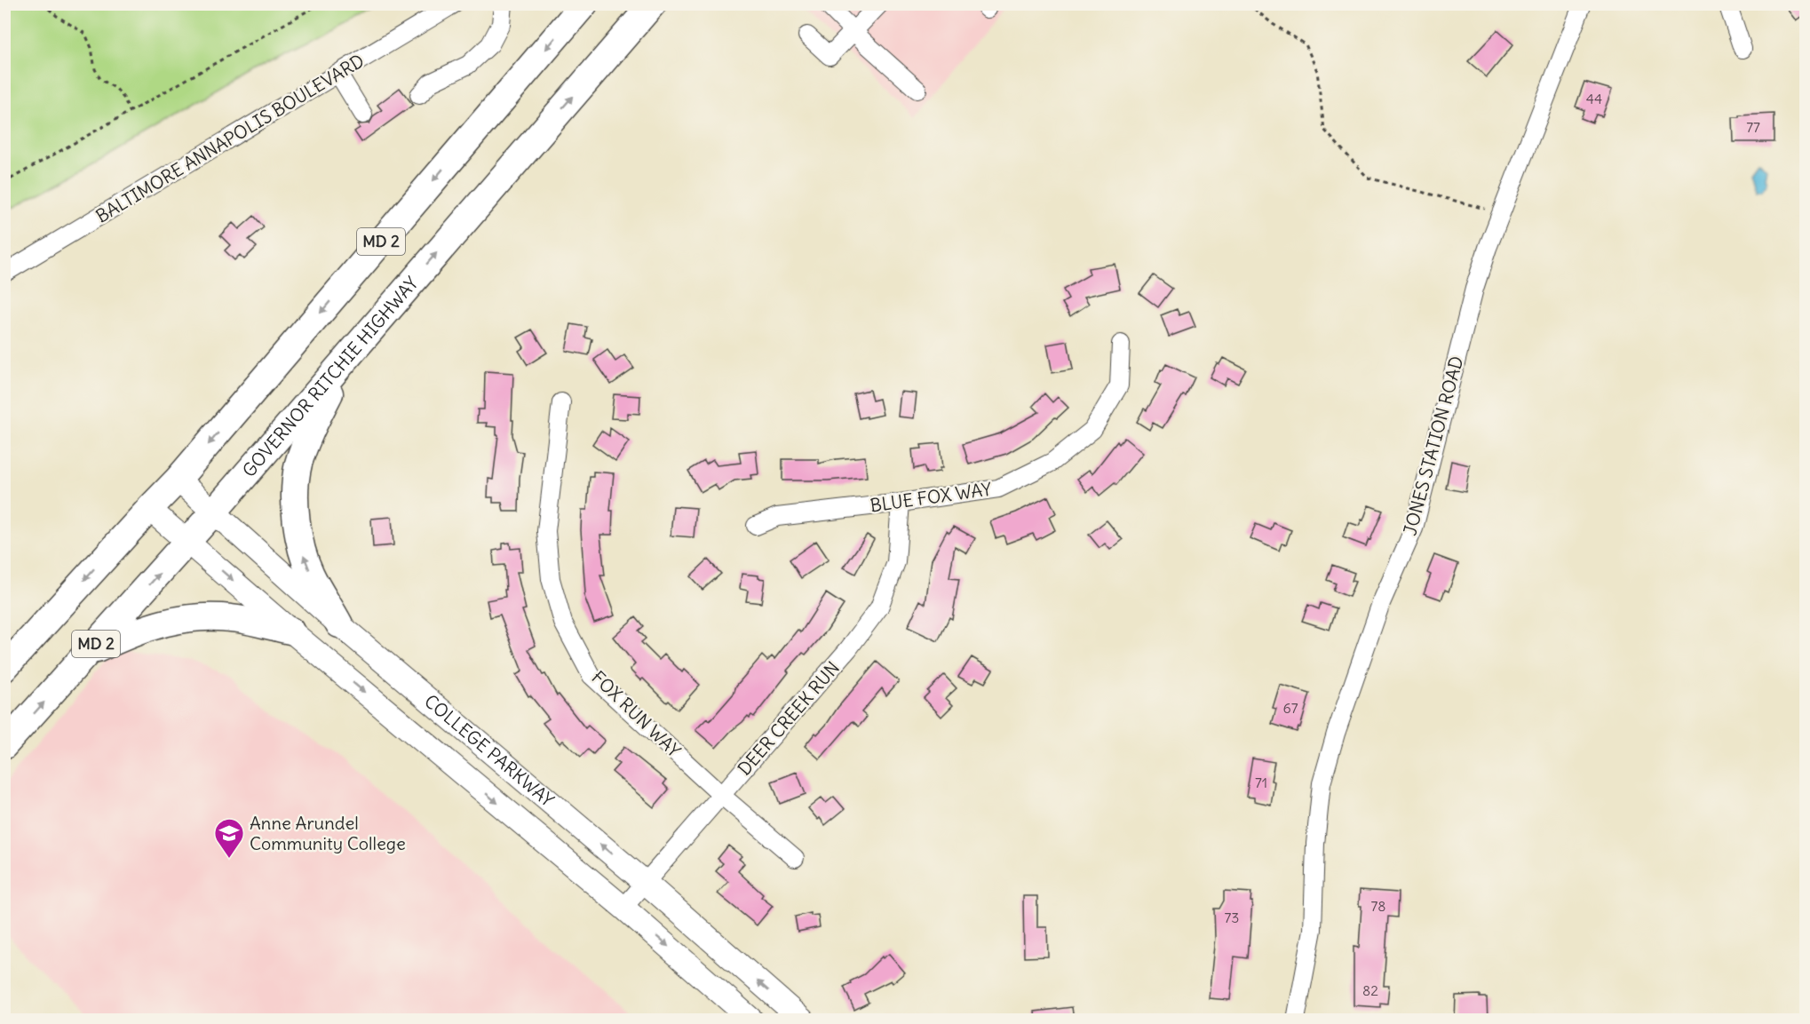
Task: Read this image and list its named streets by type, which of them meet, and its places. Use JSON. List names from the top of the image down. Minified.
{"streets":{"highway":["MD 2","GOVERNOR RITCHIE HIGHWAY"],"main road":["COLLEGE PARKWAY"],"street":["BALTIMORE ANNAPOLIS BOULEVARD","JONES STATION ROAD","BLUE FOX WAY","FOX RUN WAY","DEER CREEK RUN"]},"crossings":[["MD 2","COLLEGE PARKWAY"],["GOVERNOR RITCHIE HIGHWAY","COLLEGE PARKWAY"],["BLUE FOX WAY","DEER CREEK RUN"],["FOX RUN WAY","DEER CREEK RUN"],["DEER CREEK RUN","COLLEGE PARKWAY"]],"places":{"school or university":["Anne Arundel Community College"]},"house_numbers":["44","77","67","71","78","73","82"]}
